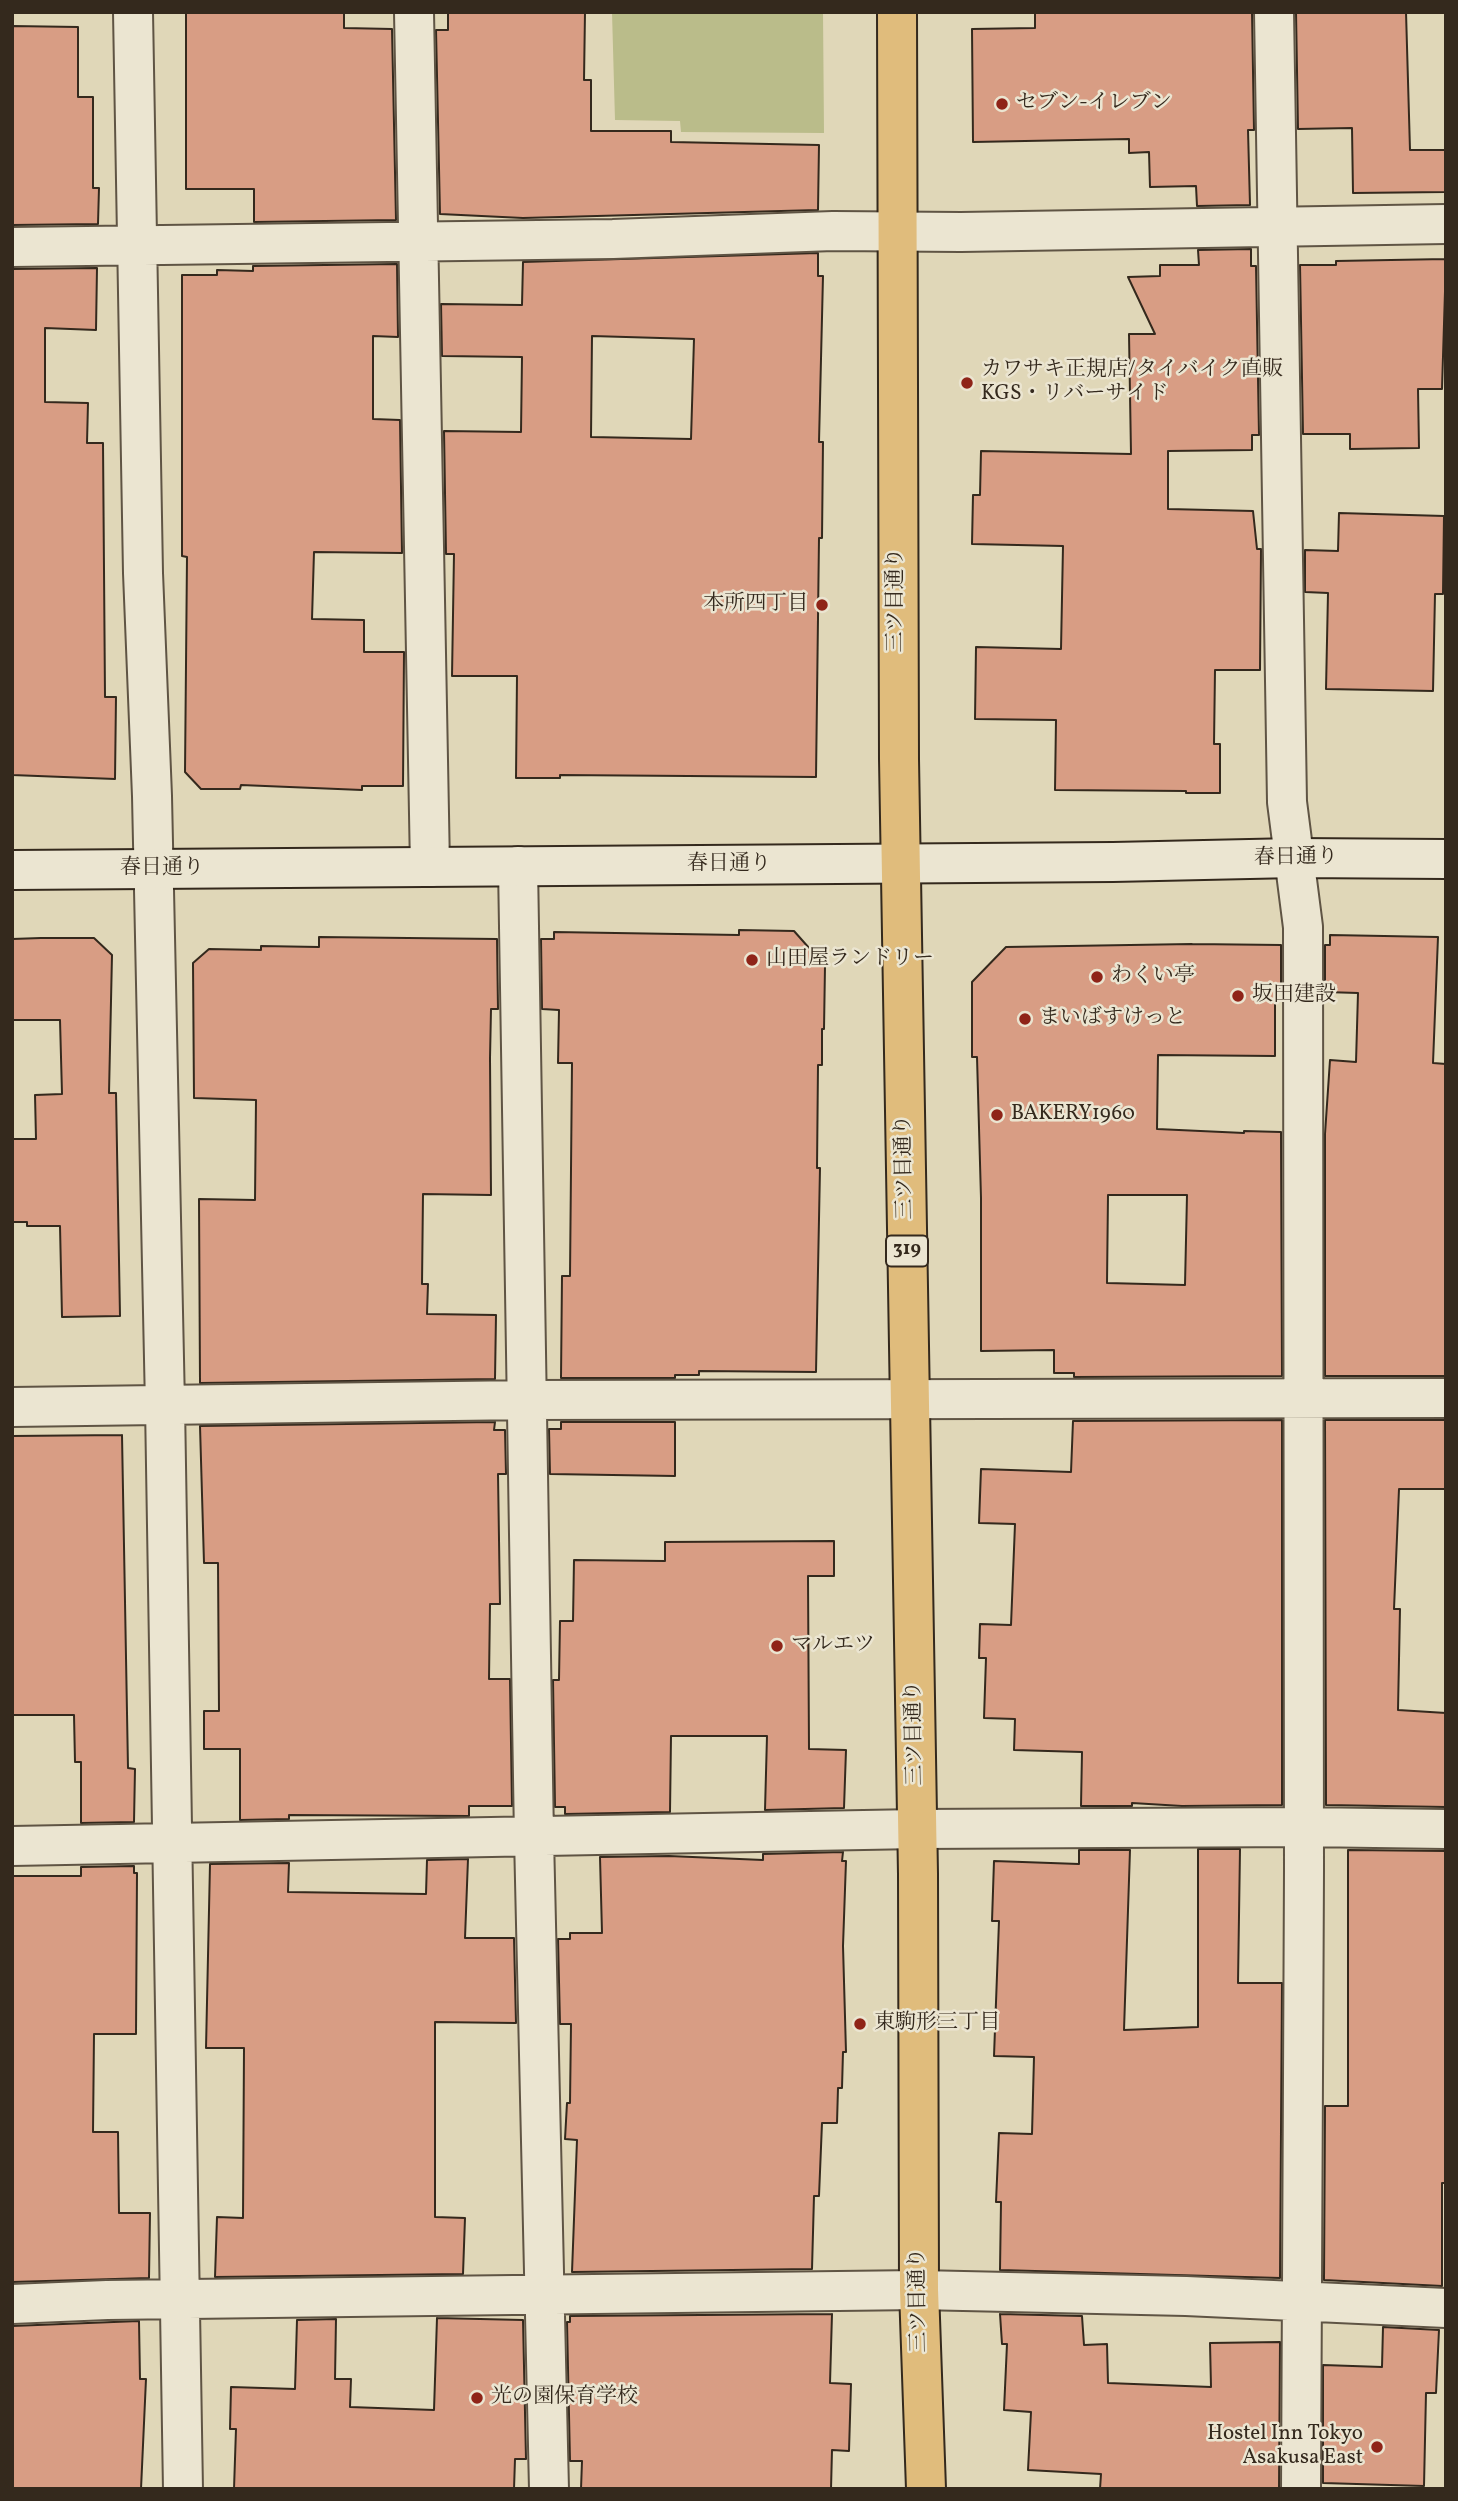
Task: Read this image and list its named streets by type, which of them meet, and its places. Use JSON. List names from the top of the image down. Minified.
{"streets":{"main road":["三ツ目通り","319"],"street":["春日通り"]},"crossings":[["三ツ目通り","春日通り"]],"places":["セブン-イレブン","カワサキ正規店/タイバイク直販 KGS・リバーサイド","本所四丁目","山田屋ランドリー","わくい亭","坂田建設","まいばすけっと","BAKERY1960","マルエツ","東駒形三丁目","光の園保育学校","Hostel Inn Tokyo Asakusa East"]}
